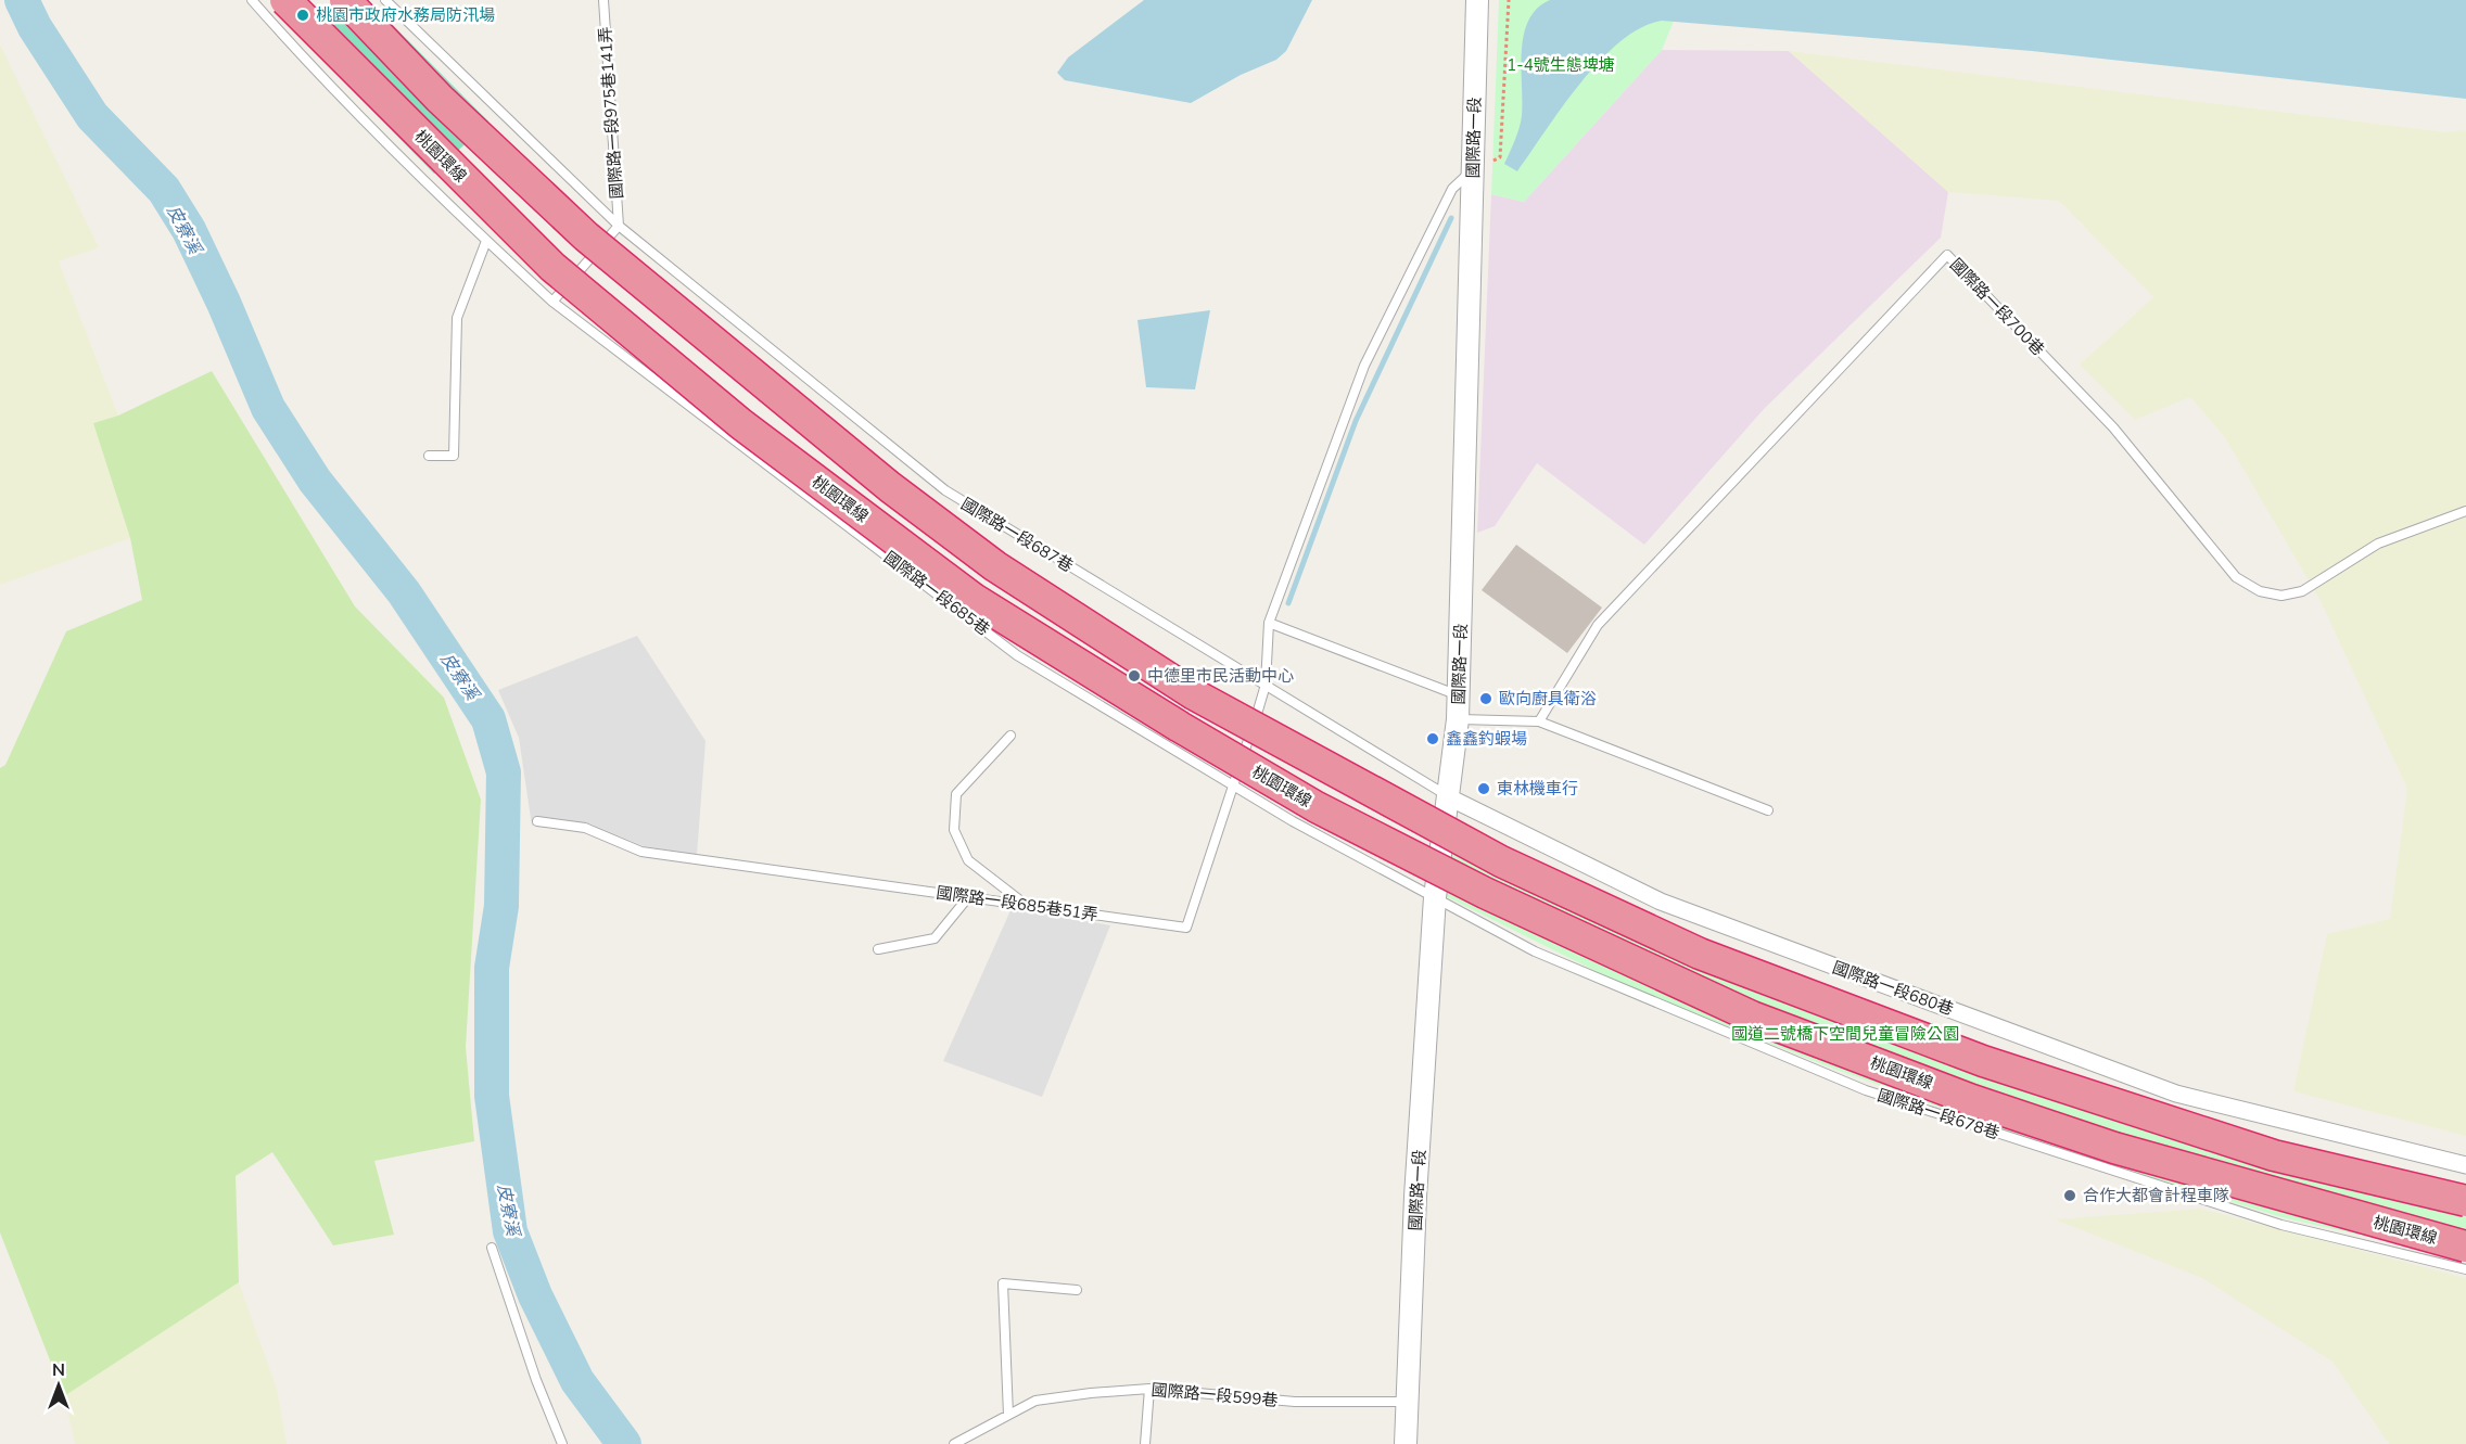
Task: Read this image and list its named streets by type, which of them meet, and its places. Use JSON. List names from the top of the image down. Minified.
{"streets":{"highway":["桃園環線"],"street":["國際路一段","國際路一段680巷"],"lane":["國際路一段975巷141弄","國際路一段700巷","國際路一段687巷","國際路一段685巷","國際路一段685巷51弄","國際路一段678巷","國際路一段599巷"]},"crossings":[["國際路一段975巷141弄","國際路一段687巷"],["國際路一段","國際路一段687巷"],["國際路一段","國際路一段685巷"],["國際路一段","國際路一段685巷51弄"],["國際路一段","國際路一段680巷"],["國際路一段","國際路一段678巷"],["國際路一段","國際路一段599巷"],["國際路一段687巷","國際路一段685巷51弄"],["國際路一段687巷","國際路一段680巷"],["國際路一段685巷","國際路一段685巷51弄"],["國際路一段685巷","國際路一段678巷"]],"water":["皮寮溪"],"parks":["1-4號生態埤塘","國道二號橋下空間兒童冒險公園"],"places":["桃園市政府水務局防汛場","中德里市民活動中心","歐向廚具衛浴","鑫鑫釣蝦場","東林機車行","合作大都會計程車隊"],"north":"top"}
